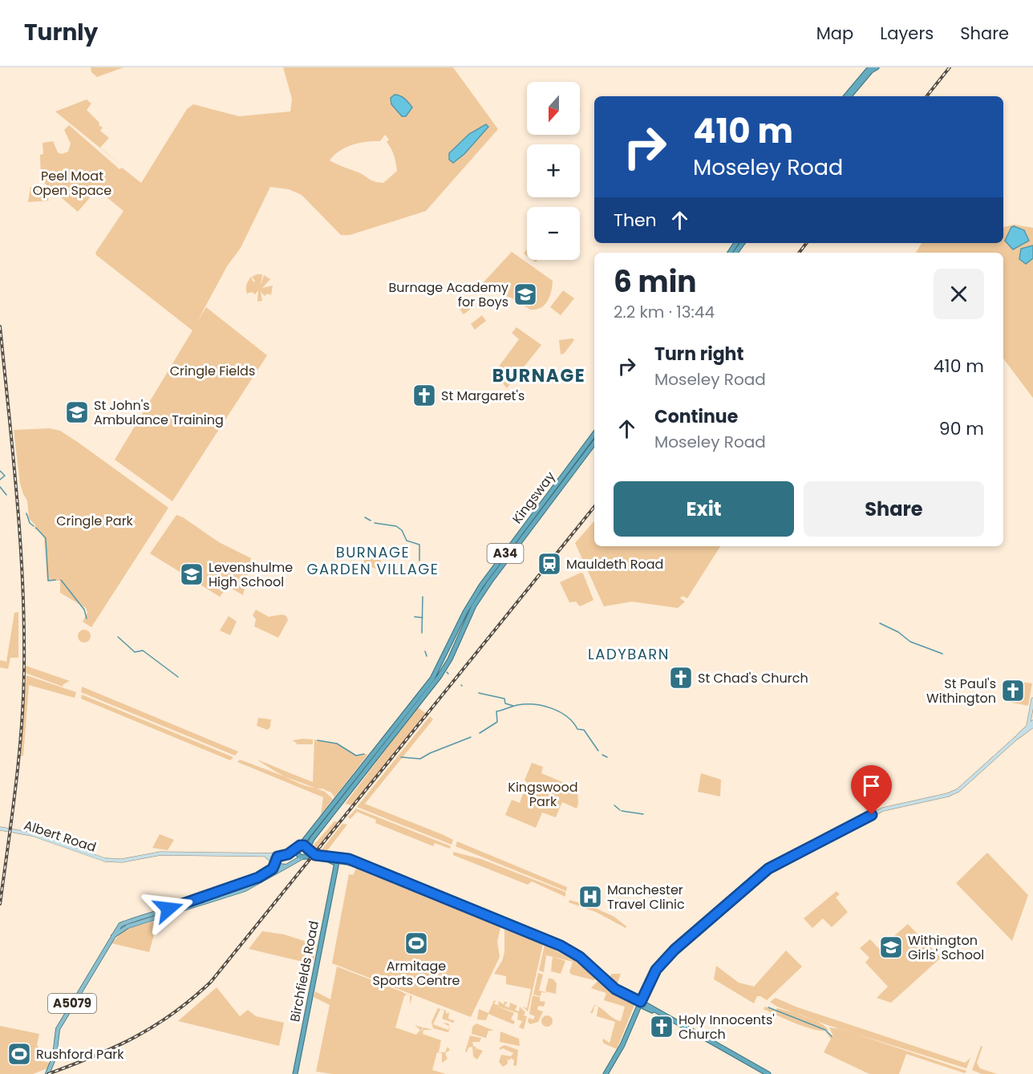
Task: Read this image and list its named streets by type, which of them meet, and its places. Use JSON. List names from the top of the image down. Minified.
{"streets":{"highway":["Kingsway","A34","Birchfields Road"],"main road":["Albert Road","A5079"]},"crossings":[["Kingsway","A34"],["Kingsway","Albert Road"],["Kingsway","A5079"],["A34","A5079"]],"districts":["BURNAGE","BURNAGE GARDEN VILLAGE","LADYBARN"],"parks":["Peel Moat Open Space","Cringle Fields","Cringle Park","Kingswood Park"],"places":{"school or university":["Burnage Academy for Boys","St John's Ambulance Training","Levenshulme High School","Withington Girls' School"],"church":["St Margaret's","St Chad's Church","St Paul's Withington","Holy Innocents' Church"],"station":["Mauldeth Road"],"hospital":["Manchester Travel Clinic"],"sports":["Armitage Sports Centre","Rushford Park"]},"north":"bottom","page":{"header":"Turnly","nav":["Map","Layers","Share"],"map_buttons":["+","−"],"turn":["410 m","Moseley Road"],"then":"Then","heading":["6 min","2.2 km · 13:44"],"list":[{"name":"Turn right","note":"Moseley Road","value":"410 m"},{"name":"Continue","note":"Moseley Road","value":"90 m"}],"buttons":["Exit","Share"]}}
